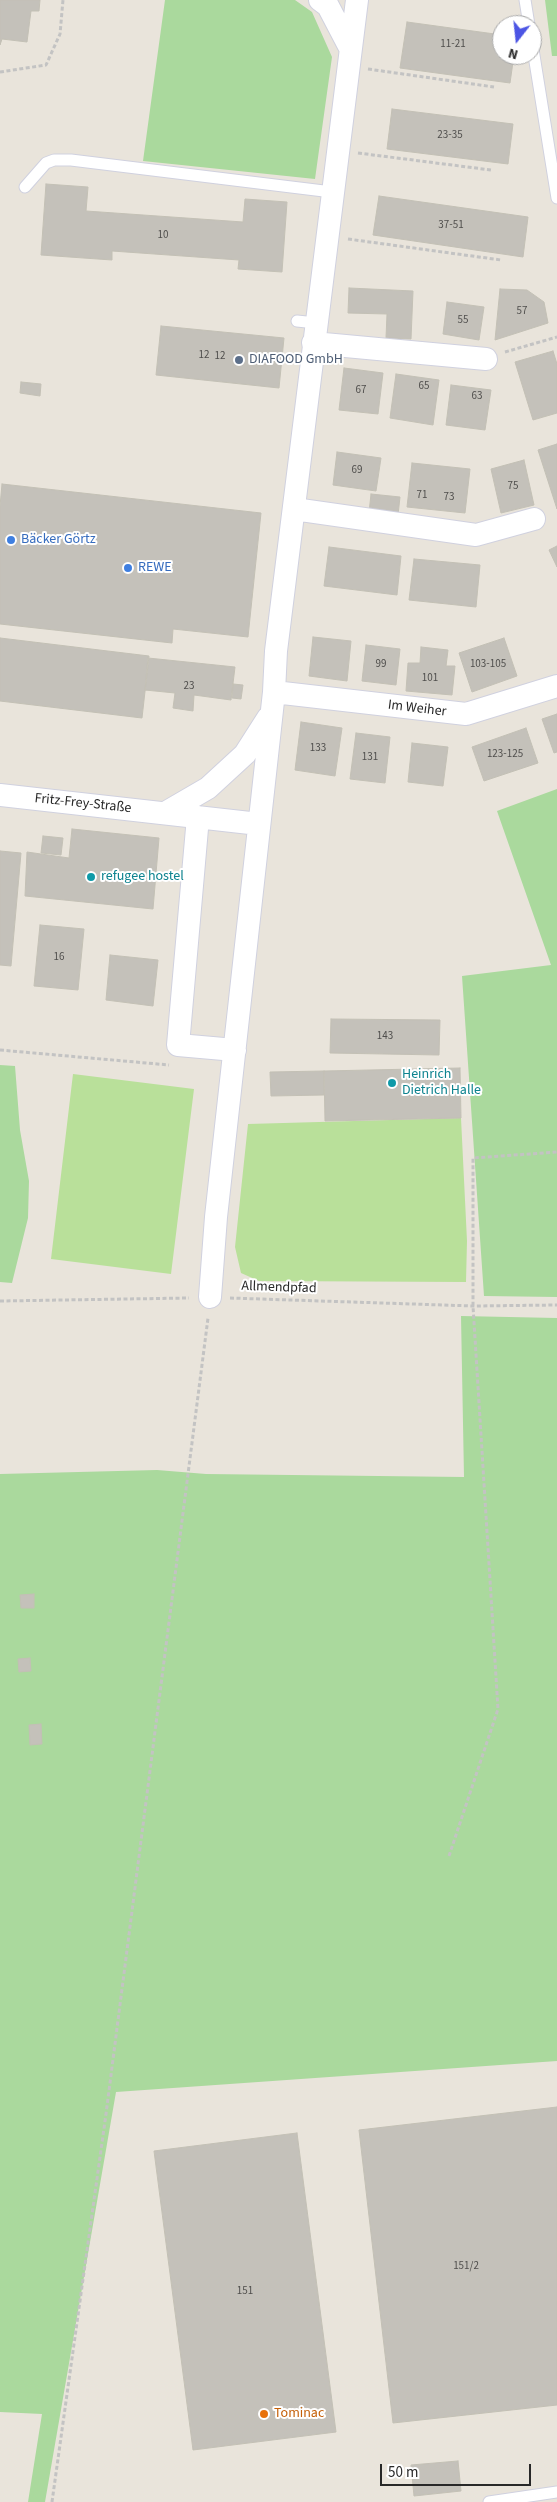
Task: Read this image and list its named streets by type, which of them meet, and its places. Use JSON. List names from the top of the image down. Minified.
{"streets":{"street":["Im Weiher","Fritz-Frey-Straße"],"path":["Allmendpfad"]},"places":["DIAFOOD GmbH","Bäcker Görtz","REWE","refugee hostel","Heinrich Dietrich Halle","Tominac"],"house_numbers":["11-21","23-35","37-51","10","57","55","12","12","65","67","63","69","75","71","73","99","103-105","101","23","133","123-125","131","16","143","151/2","151"],"scale_bar":"50 m","north":"bottom"}
